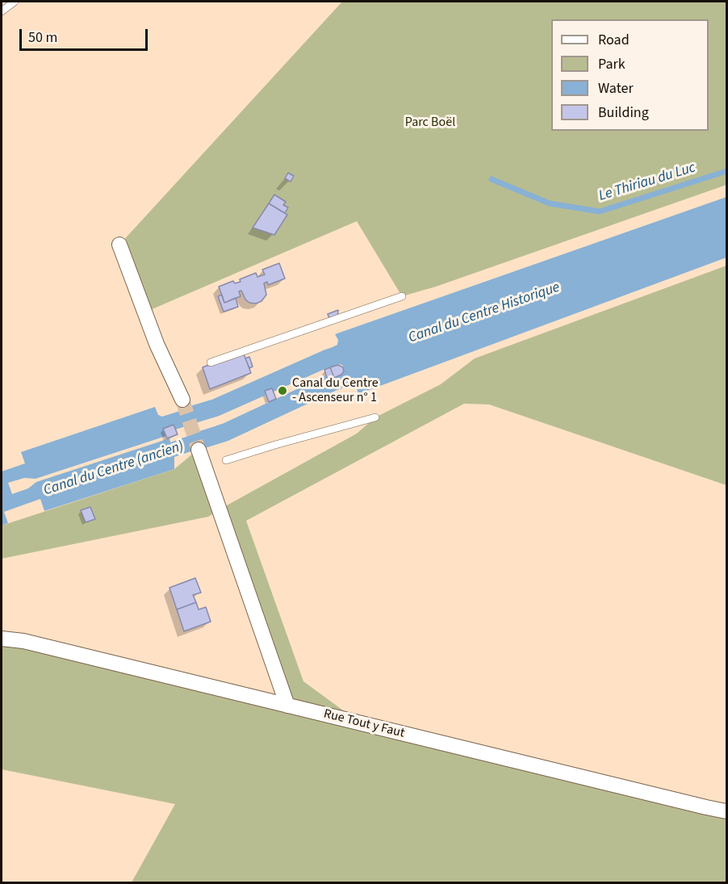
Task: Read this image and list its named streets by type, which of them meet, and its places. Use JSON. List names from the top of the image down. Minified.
{"streets":{"street":["Rue Tout y Faut"]},"water":["Le Thiriau du Luc","Canal du Centre Historique","Canal du Centre (ancien)"],"parks":["Parc Boël"],"places":["Canal du Centre - Ascenseur n° 1"],"legend":["Road","Park","Water","Building"],"scale_bar":"50 m"}
